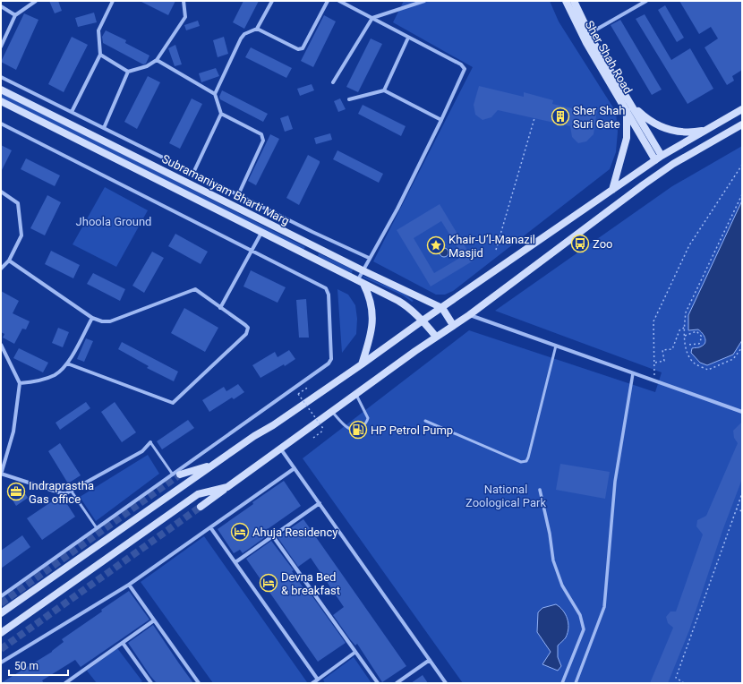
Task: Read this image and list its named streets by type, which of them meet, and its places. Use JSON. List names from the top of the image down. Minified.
{"streets":{"main road":["Sher Shah Road","Subramaniyam Bharti Marg"]},"parks":["Jhoola Ground","National Zoological Park"],"places":{"building":["Sher Shah Suri Gate"],"bus stop":["Zoo"],"place":["Khair-U’l-Manazil Masjid"],"fuel station":["HP Petrol Pump"],"office":["Indraprastha Gas office"],"hotel":["Ahuja Residency","Devna Bed & breakfast"]},"scale_bar":"50 m"}
